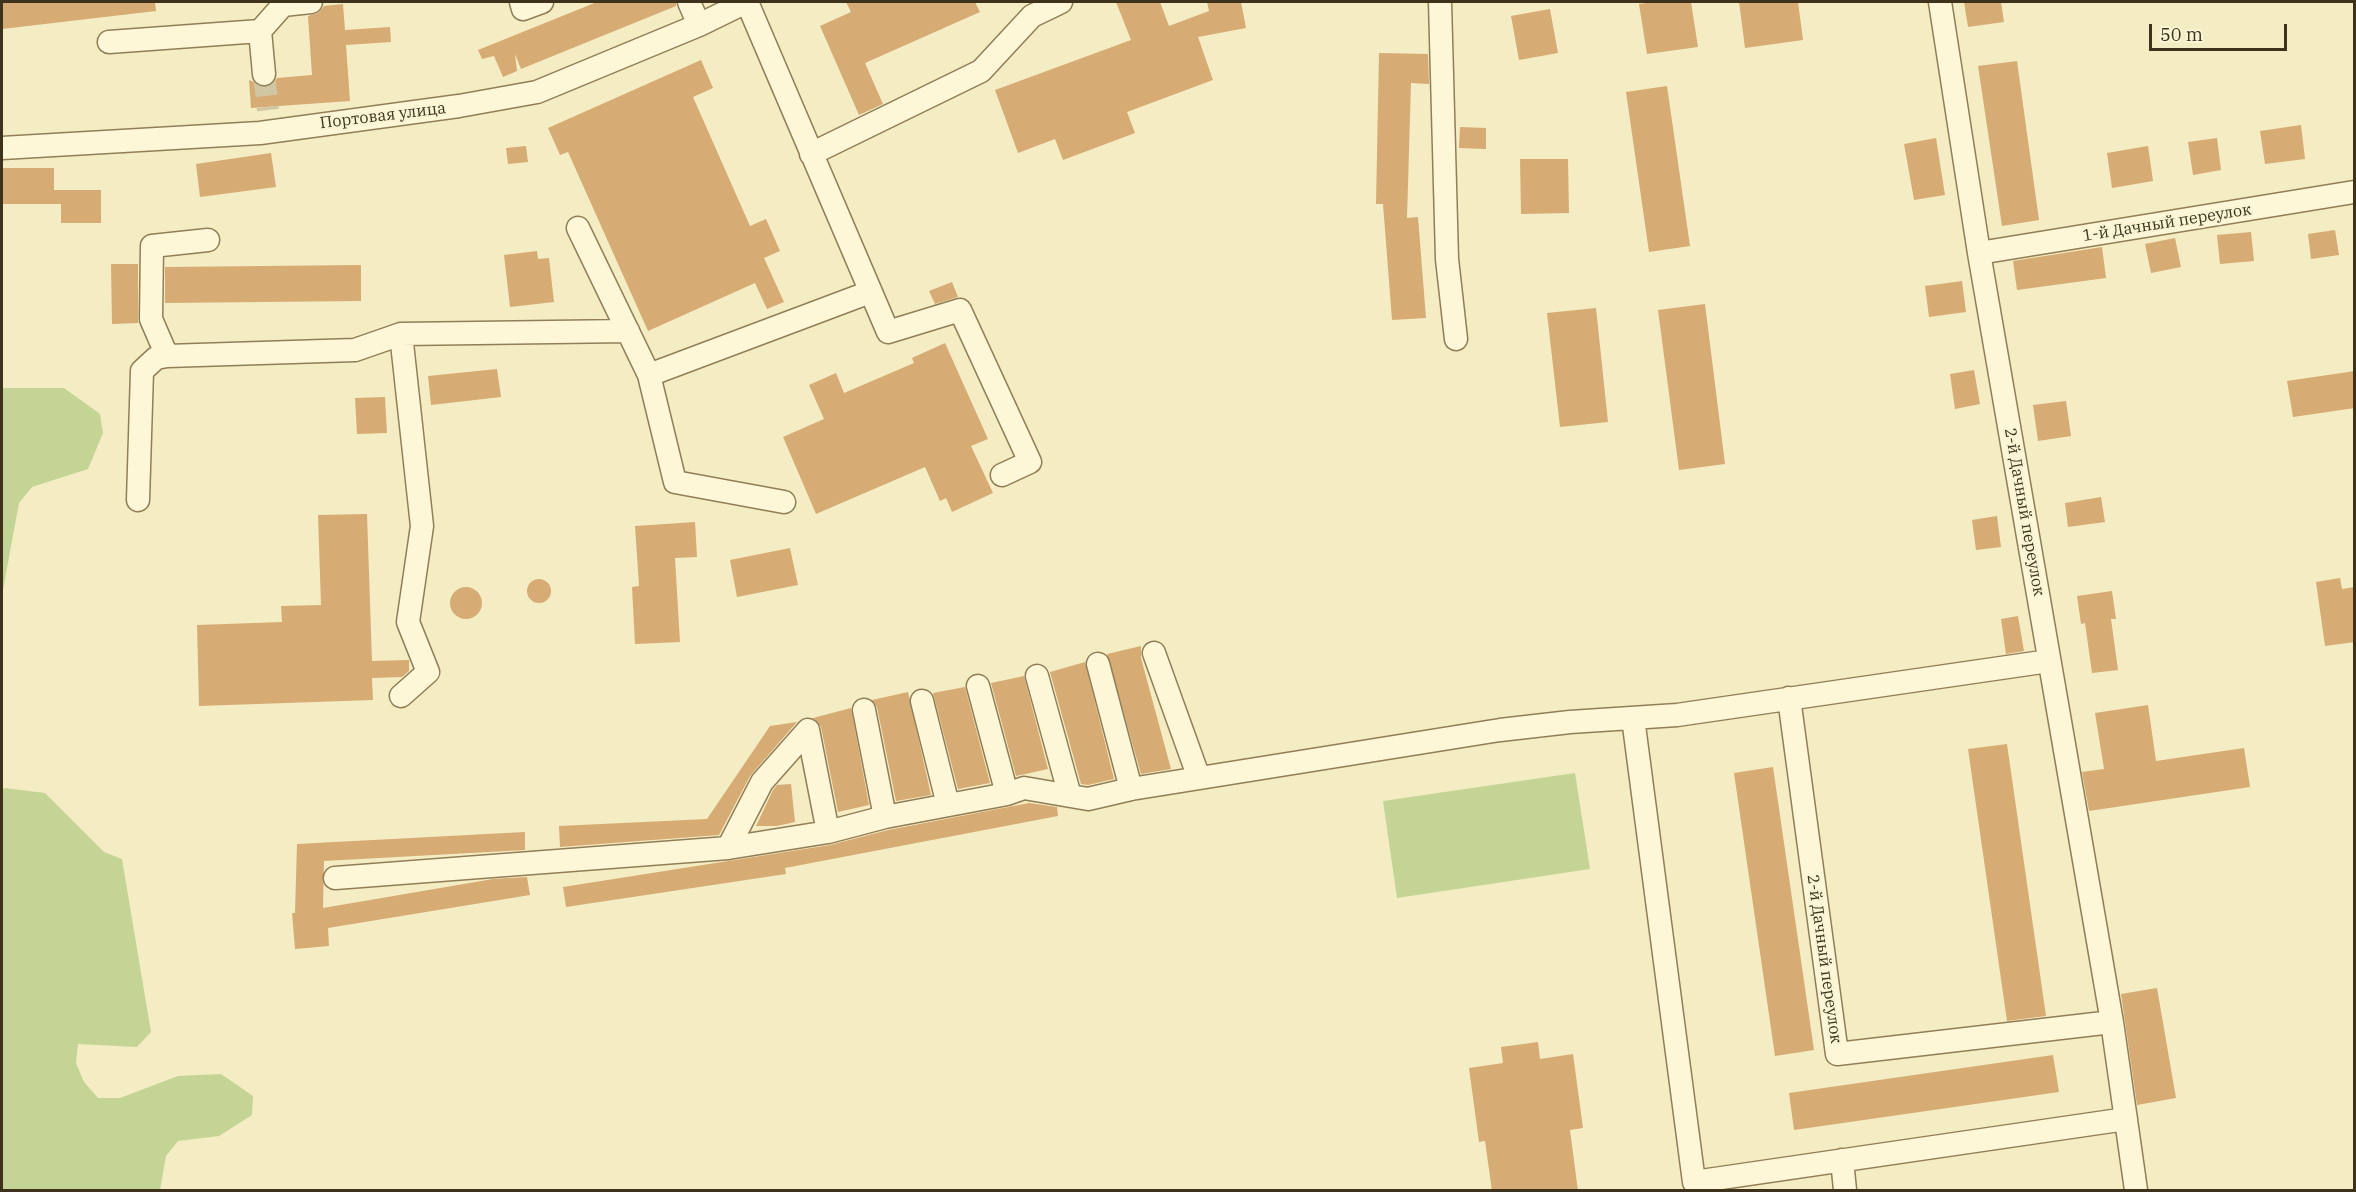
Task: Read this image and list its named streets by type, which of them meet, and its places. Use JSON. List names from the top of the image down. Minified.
{"streets":{"street":["Портовая улица","1-й Дачный переулок","2-й Дачный переулок"]},"crossings":[["1-й Дачный переулок","2-й Дачный переулок"]],"scale_bar":"50 m"}
